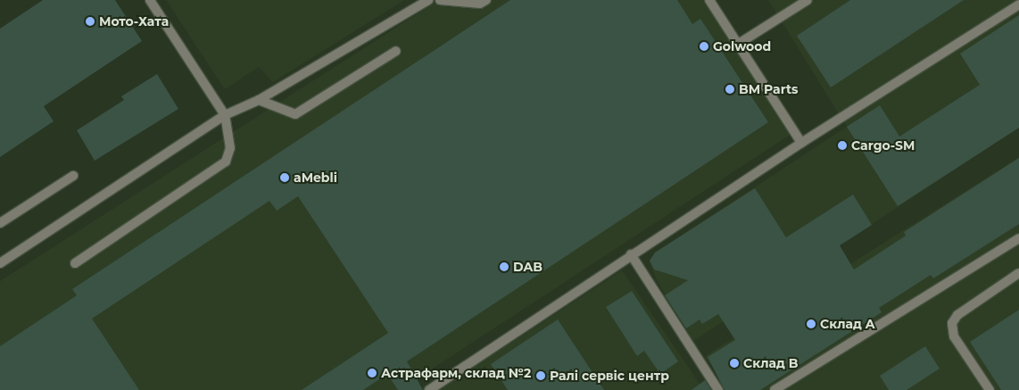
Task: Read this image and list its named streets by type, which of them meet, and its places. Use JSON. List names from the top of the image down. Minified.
{"places":["Мото-Хата","Golwood","BM Parts","Cargo-SM","aMebli","DAB","Склад A","Склад B","Астрафарм, склад №2","Ралі сервіс центр"]}
